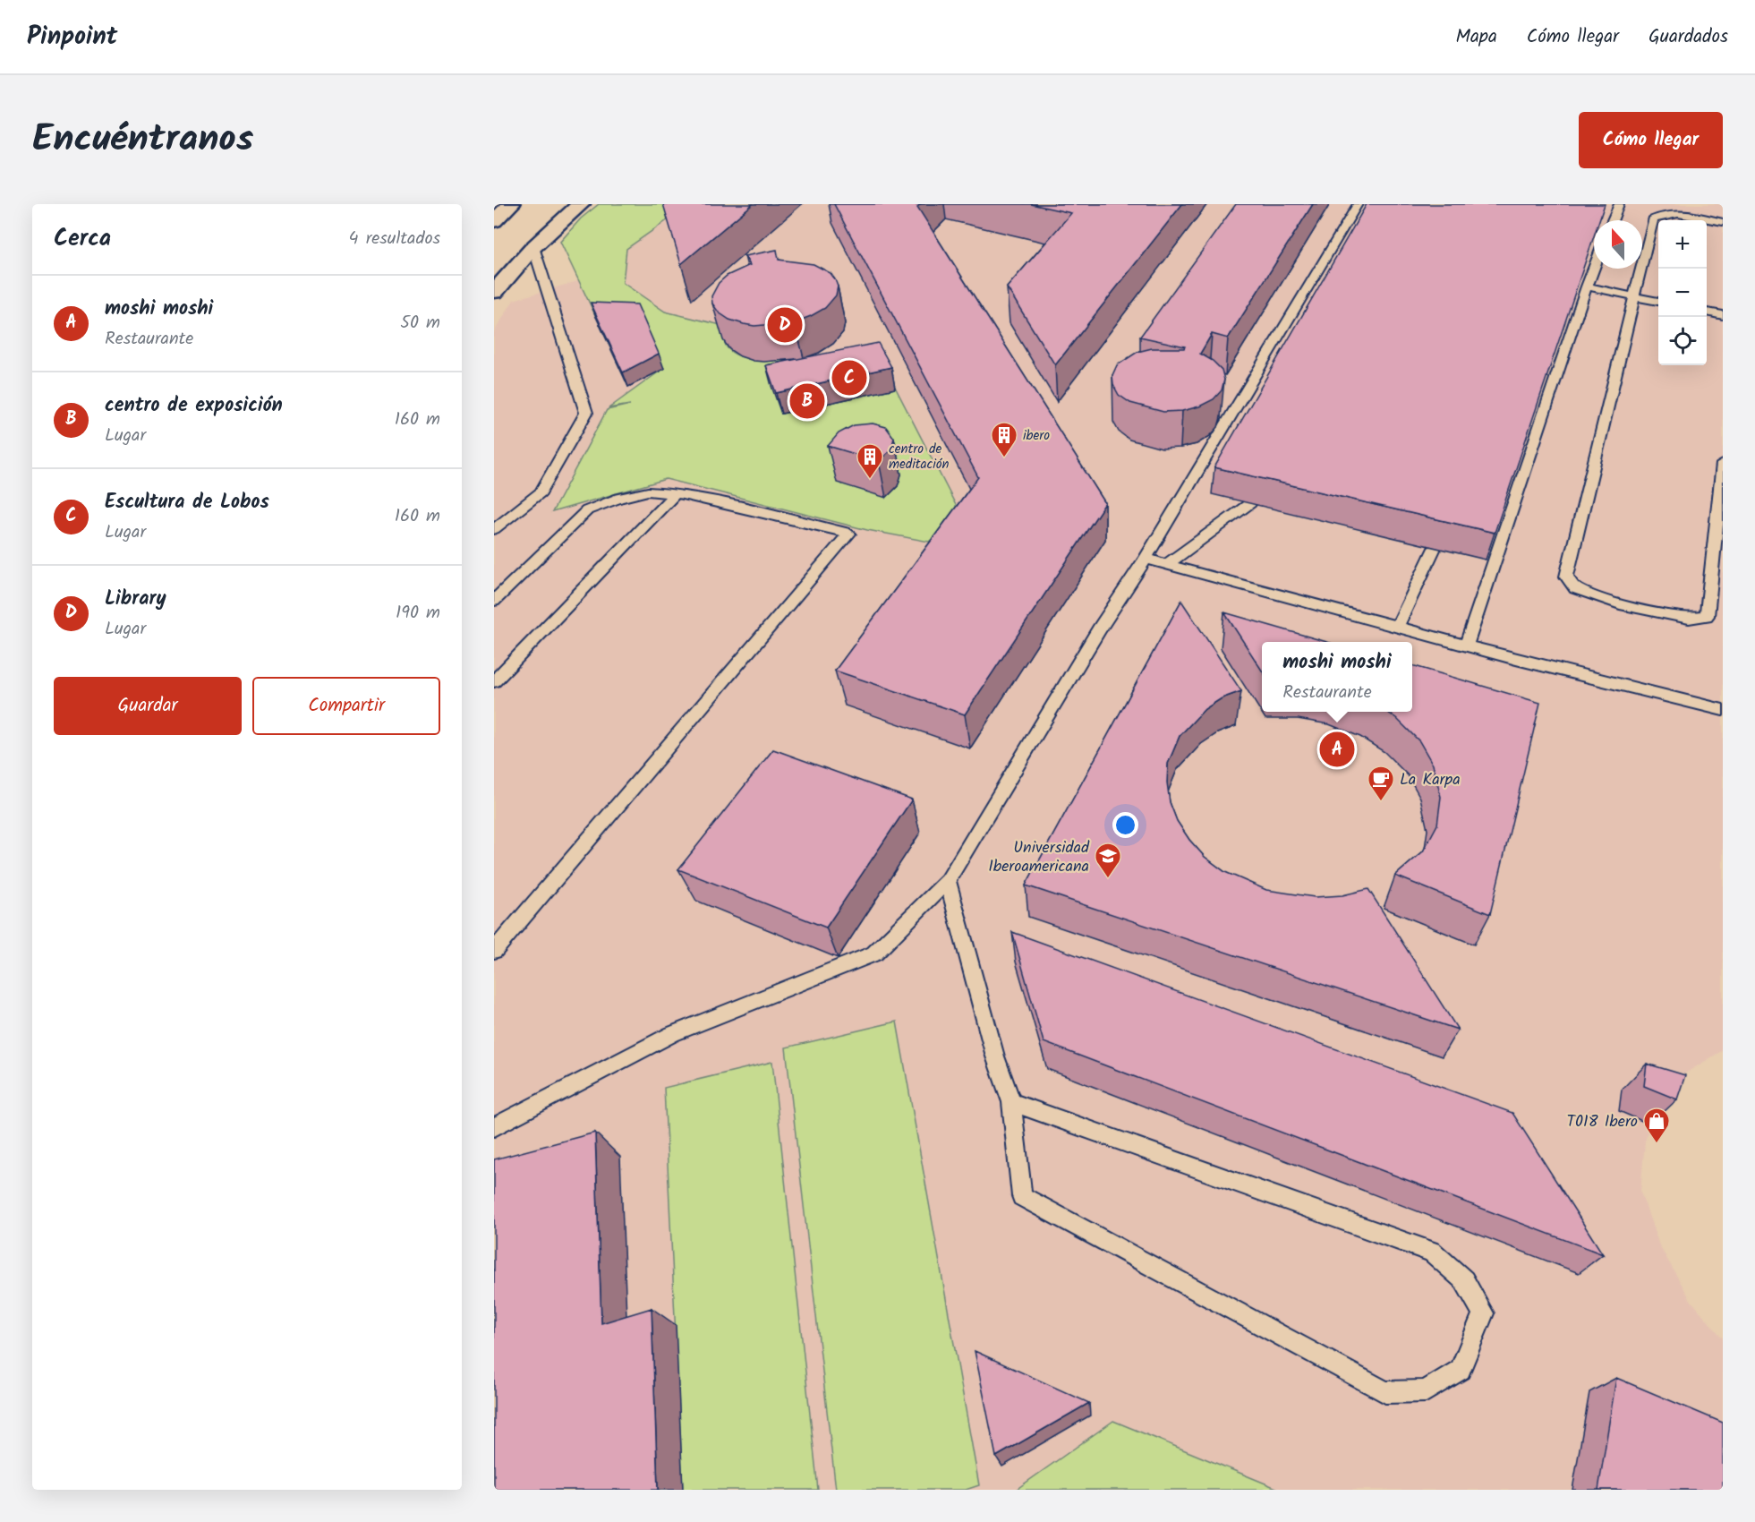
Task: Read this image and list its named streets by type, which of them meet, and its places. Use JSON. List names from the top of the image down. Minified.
{"places":{"building":["ibero","centro de meditación"],"cafe":["La Karpa"],"school or university":["Universidad Iberoamericana"],"shop":["T018 Ibero"]},"north":"top","page":{"header":"Pinpoint","nav":["Mapa","Cómo llegar","Guardados"],"title":"Encuéntranos","buttons":["Cómo llegar",["Guardar","Compartir"]],"heading":["Cerca","4 resultados"],"map_buttons":["+","−"],"list":[{"mark":"A","name":"moshi moshi","note":"Restaurante","value":"50 m"},{"mark":"B","name":"centro de exposición","note":"Lugar","value":"160 m"},{"mark":"C","name":"Escultura de Lobos","note":"Lugar","value":"160 m"},{"mark":"D","name":"Library","note":"Lugar","value":"190 m"}],"pins":["D","C","B","A"],"popup":["moshi moshi","Restaurante"]}}
